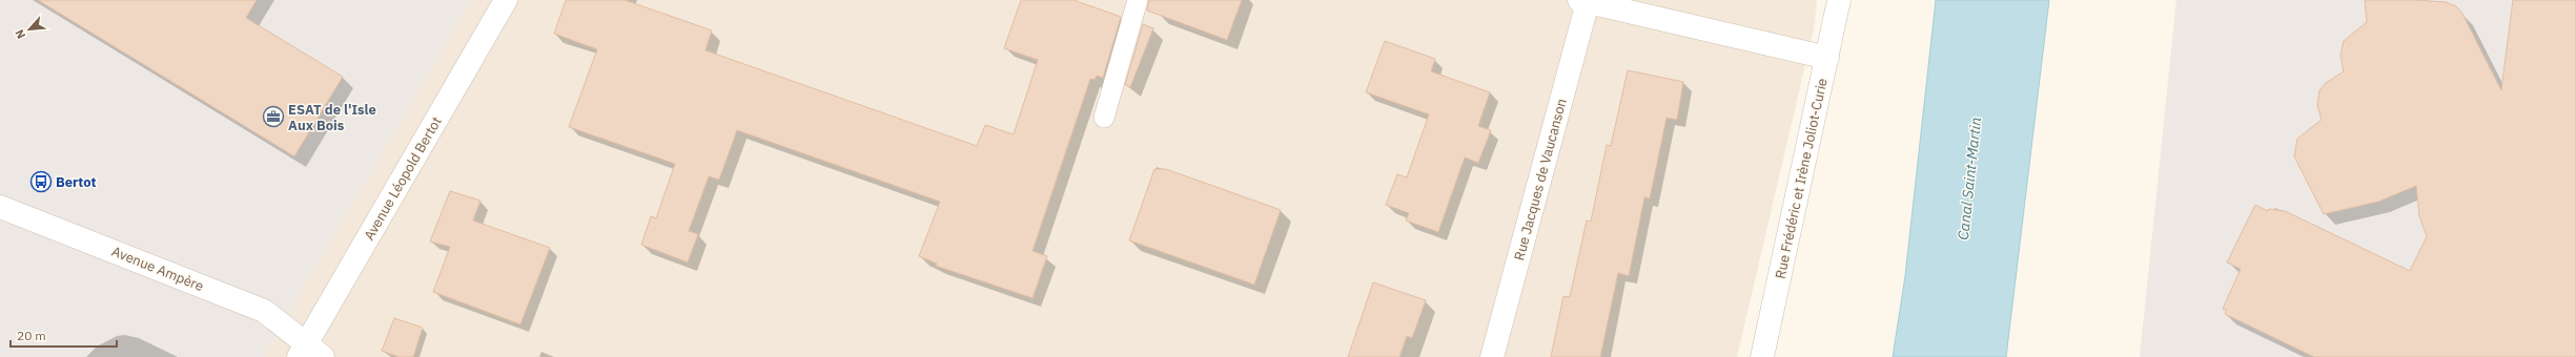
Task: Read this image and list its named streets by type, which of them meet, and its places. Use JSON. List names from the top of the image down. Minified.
{"streets":{"street":["Avenue Léopold Bertot","Rue Frédéric et Irène Joliot-Curie","Rue Jacques de Vaucanson","Avenue Ampère"]},"crossings":[["Avenue Léopold Bertot","Avenue Ampère"],["Rue Frédéric et Irène Joliot-Curie","Rue Jacques de Vaucanson"]],"water":["Canal Saint-Martin"],"places":{"office":["ESAT de l'Isle Aux Bois"],"bus stop":["Bertot"]},"scale_bar":"20 m","north":"bottom left"}
